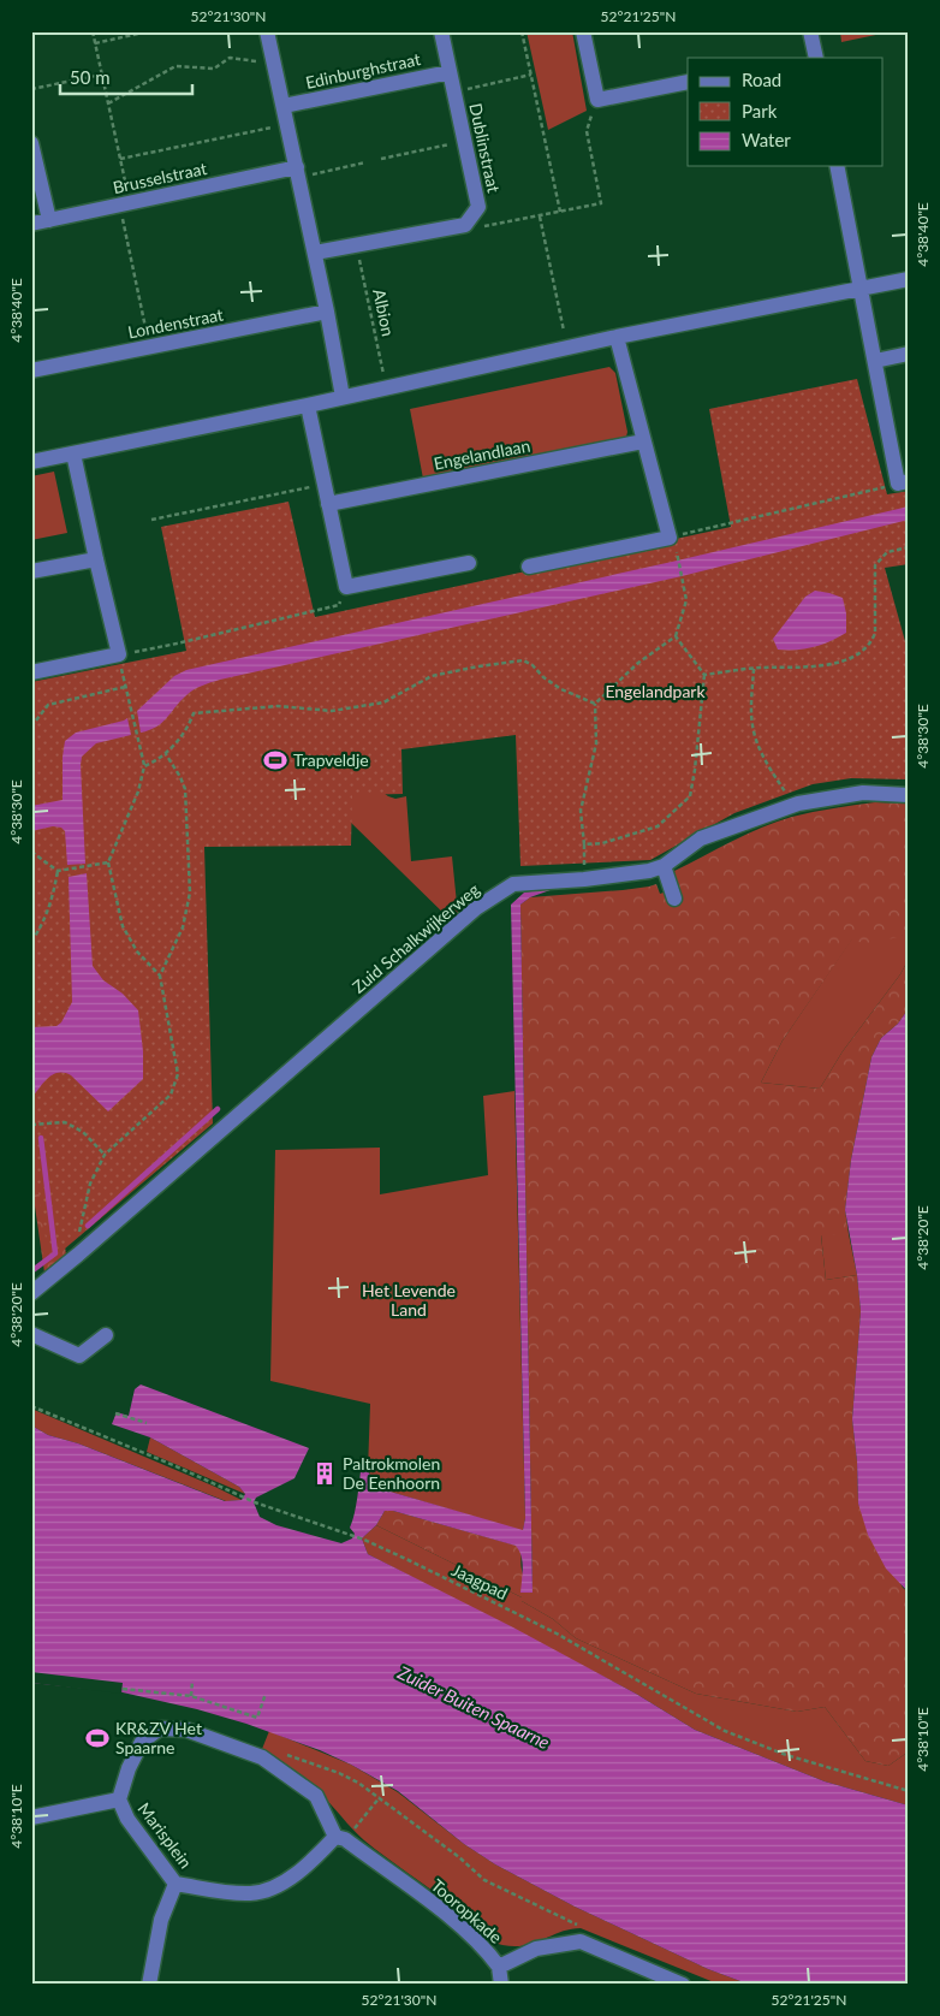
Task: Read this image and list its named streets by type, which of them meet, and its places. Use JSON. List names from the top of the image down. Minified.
{"streets":{"street":["Edinburghstraat","Dublinstraat","Brusselstraat","Londenstraat","Engelandlaan","Zuid Schalkwijkerweg","Marisplein","Tooropkade"],"path":["Albion","Jaagpad"]},"crossings":[["Edinburghstraat","Dublinstraat"],["Marisplein","Tooropkade"]],"water":["Zuider Buiten Spaarne"],"parks":["Engelandpark","Het Levende Land"],"places":{"sports":["Trapveldje","KR&ZV Het Spaarne"],"building":["Paltrokmolen De Eenhoorn"]},"legend":["Road","Park","Water"],"scale_bar":"50 m","coordinates":["52°21'30\"N","52°21'25\"N","4°38'40\"E","4°38'30\"E","4°38'20\"E","4°38'10\"E"]}
